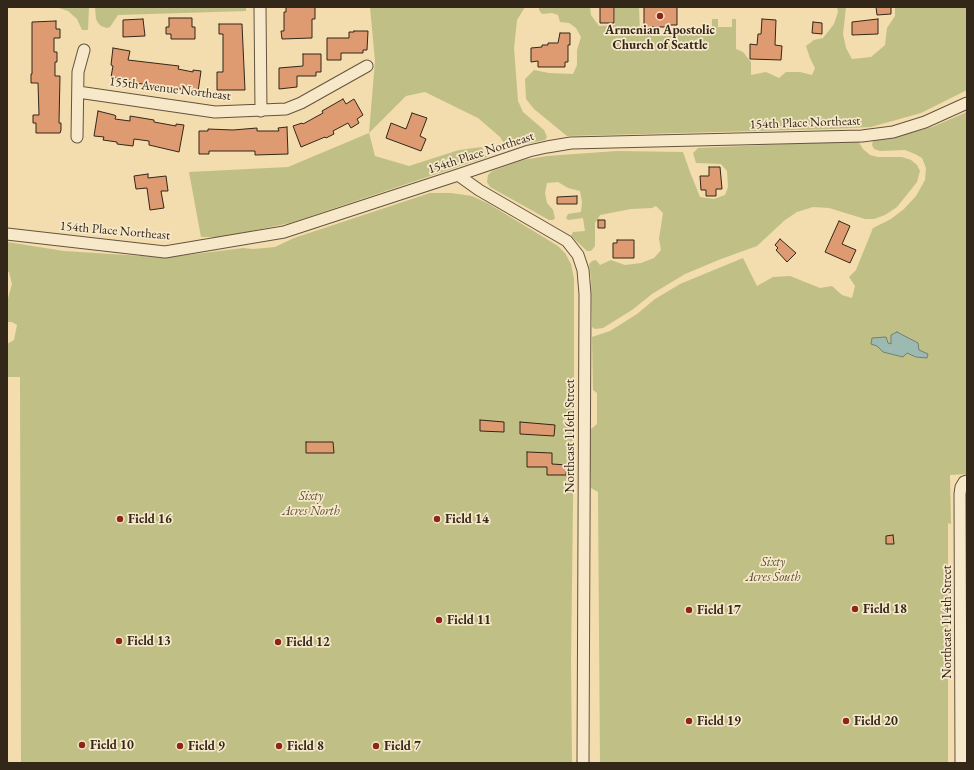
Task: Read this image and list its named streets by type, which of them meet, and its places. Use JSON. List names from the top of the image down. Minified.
{"streets":{"street":["155th Avenue Northeast","154th Place Northeast","Northeast 116th Street","Northeast 114th Street"]},"crossings":[["154th Place Northeast","Northeast 116th Street"]],"parks":["Sixty Acres North","Sixty Acres South"],"places":["Armenian Apostolic Church of Seattle","Field 16","Field 14","Field 18","Field 17","Field 11","Field 13","Field 12","Field 19","Field 20","Field 10","Field 9","Field 8","Field 7"]}
